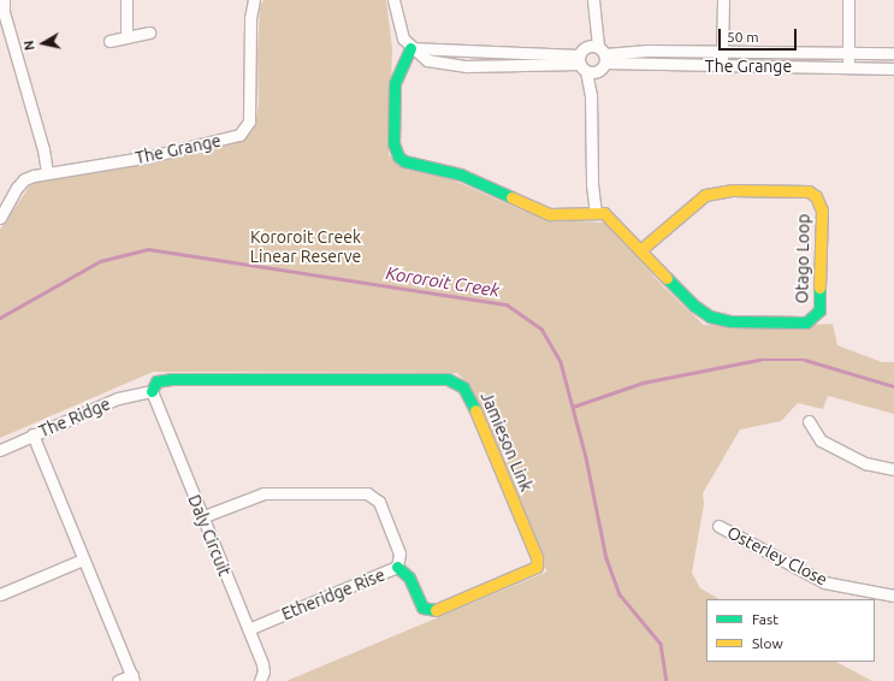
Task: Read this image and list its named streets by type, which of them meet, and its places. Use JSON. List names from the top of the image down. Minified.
{"streets":{"street":["The Grange","Otago Loop","The Ridge","Jamieson Link","Daly Circuit","Osterley Close","Etheridge Rise"]},"crossings":[["The Ridge","Jamieson Link"],["The Ridge","Daly Circuit"],["Jamieson Link","Daly Circuit"],["Jamieson Link","Etheridge Rise"],["Daly Circuit","Etheridge Rise"]],"water":["Kororoit Creek"],"parks":["Kororoit Creek Linear Reserve"],"legend":["Fast","Slow"],"scale_bar":"50 m","north":"left"}
